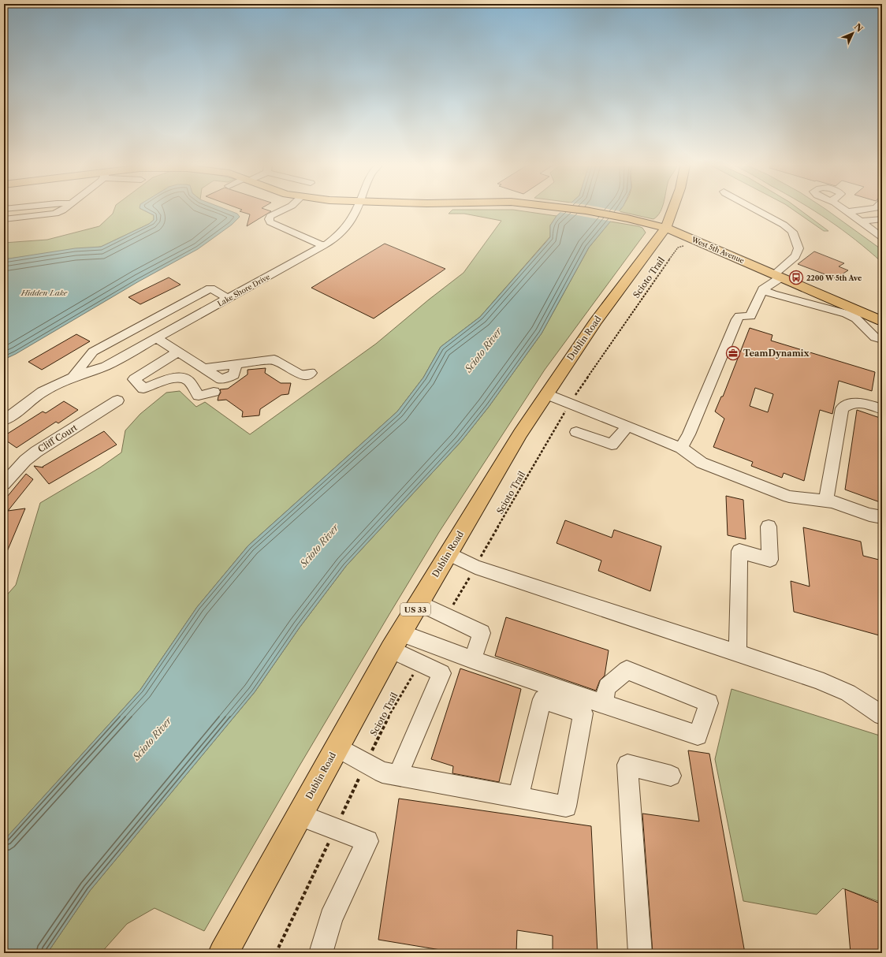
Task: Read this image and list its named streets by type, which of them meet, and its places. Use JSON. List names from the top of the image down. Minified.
{"streets":{"main road":["West 5th Avenue","Dublin Road","US 33"],"street":["Lake Shore Drive","Cliff Court"],"path":["Scioto Trail"]},"crossings":[["West 5th Avenue","Dublin Road"]],"water":["Hidden Lake","Scioto River"],"places":{"bus stop":["2200 W 5th Ave"],"office":["TeamDynamix"]},"north":"top right"}
